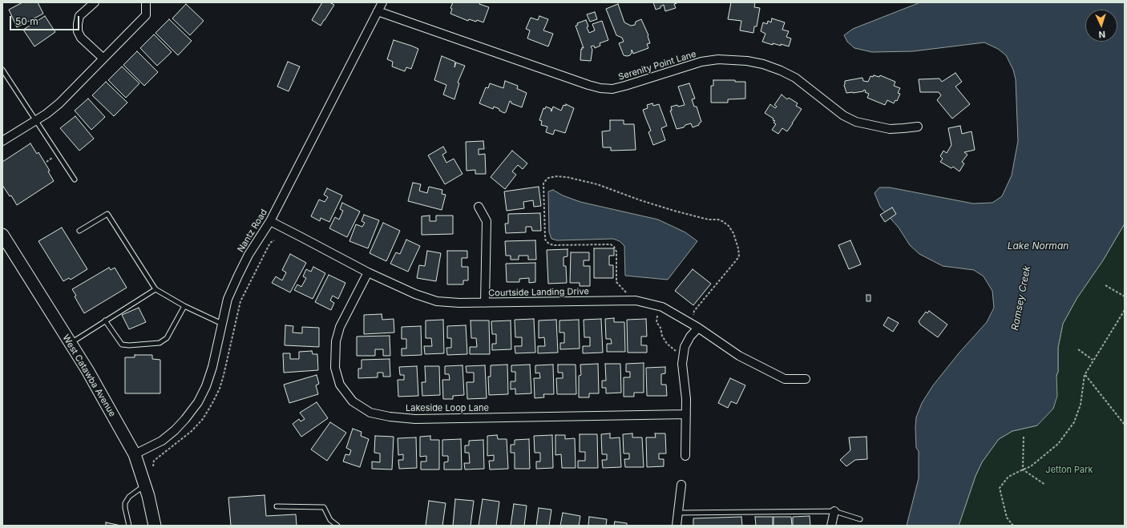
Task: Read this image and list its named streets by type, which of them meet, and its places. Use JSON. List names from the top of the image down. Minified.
{"streets":{"main road":["West Catawba Avenue"],"street":["Serenity Point Lane","Nantz Road","Courtside Landing Drive","Lakeside Loop Lane"]},"crossings":[["Serenity Point Lane","Nantz Road"],["Nantz Road","Courtside Landing Drive"],["Nantz Road","West Catawba Avenue"],["Courtside Landing Drive","Lakeside Loop Lane"]],"water":["Lake Norman","Ramsey Creek"],"parks":["Jetton Park"],"scale_bar":"50 m","north":"bottom"}
